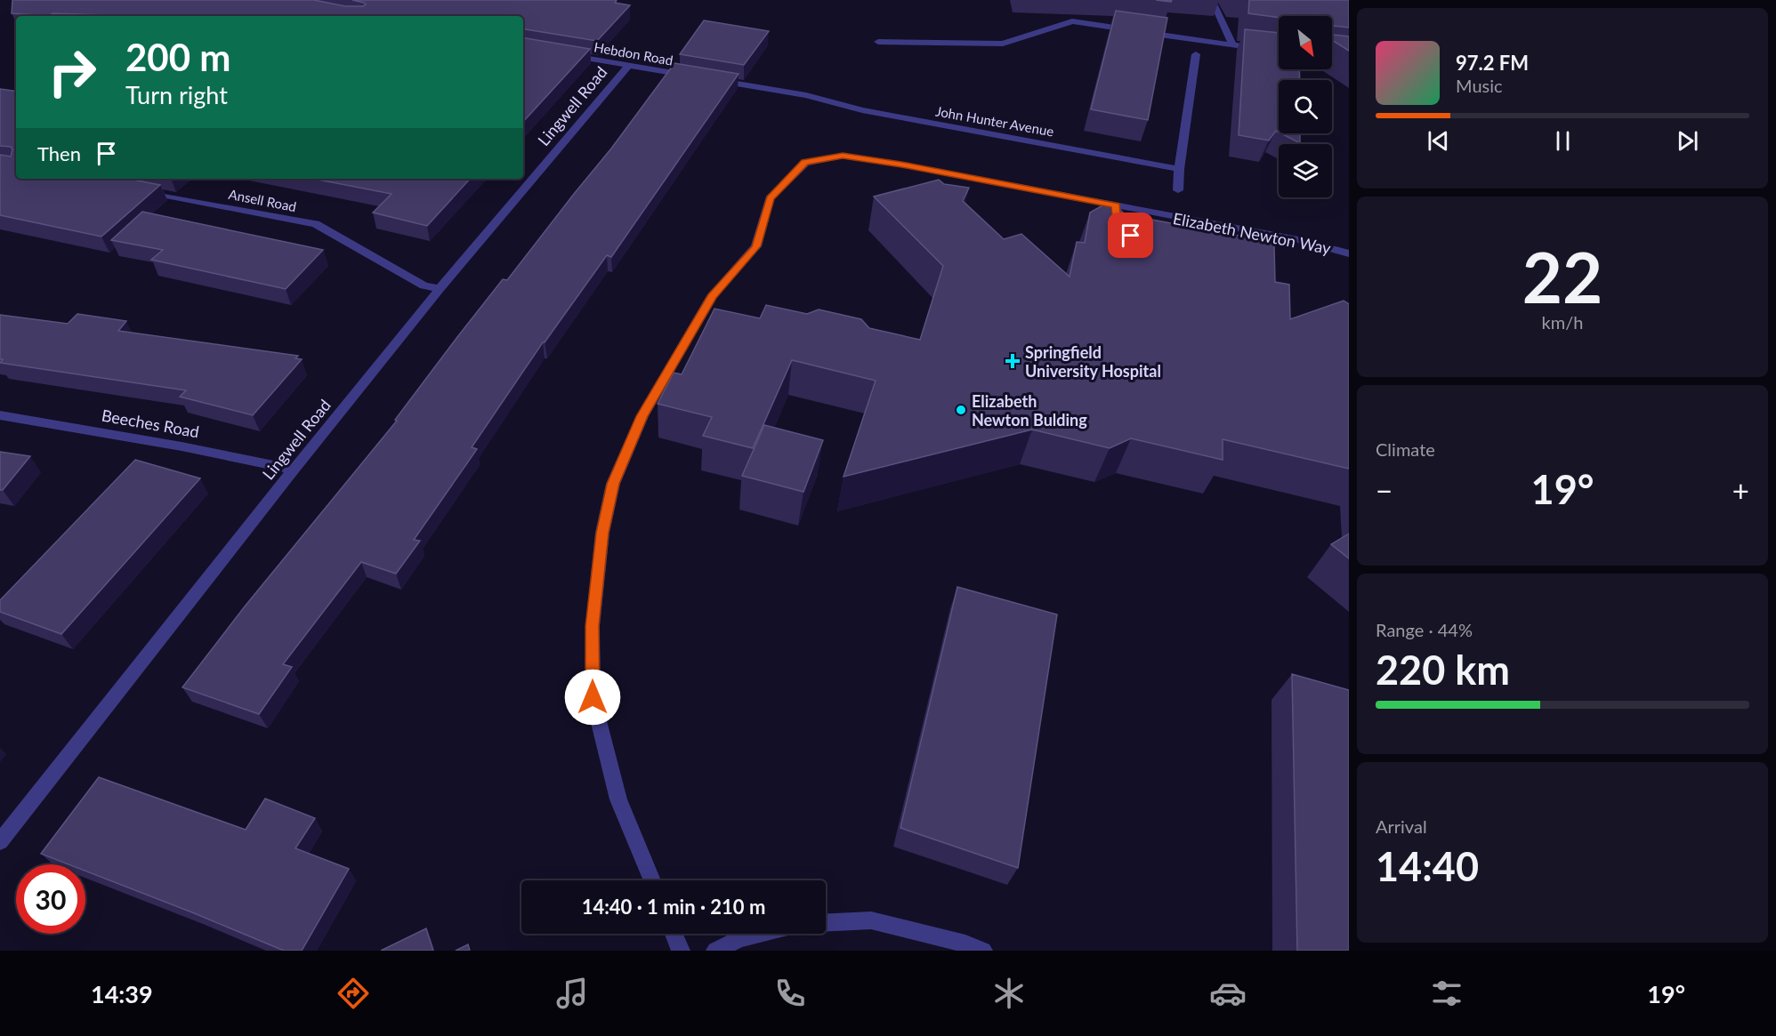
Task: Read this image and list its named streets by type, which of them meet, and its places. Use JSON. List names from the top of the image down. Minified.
{"streets":{"street":["Hebdon Road","Lingwell Road","John Hunter Avenue","Ansell Road","Elizabeth Newton Way","Beeches Road"]},"crossings":[["Hebdon Road","Lingwell Road"],["Lingwell Road","Ansell Road"],["Lingwell Road","Beeches Road"]],"places":{"health":["Springfield University Hospital"],"other":["Elizabeth Newton Bulding"]},"north":"bottom right","page":{"turn":["200 m","Turn right"],"song":["97.2 FM","Music"],"then":"Then","tile":[["22","km/h"],"Climate",["Range · 44%","220 km"],["Arrival","14:40"]],"heat":["−","19°","+"],"limit":"30","trip":"14:40 · 1 min · 210 m","tabs":["14:39","19°"]}}
